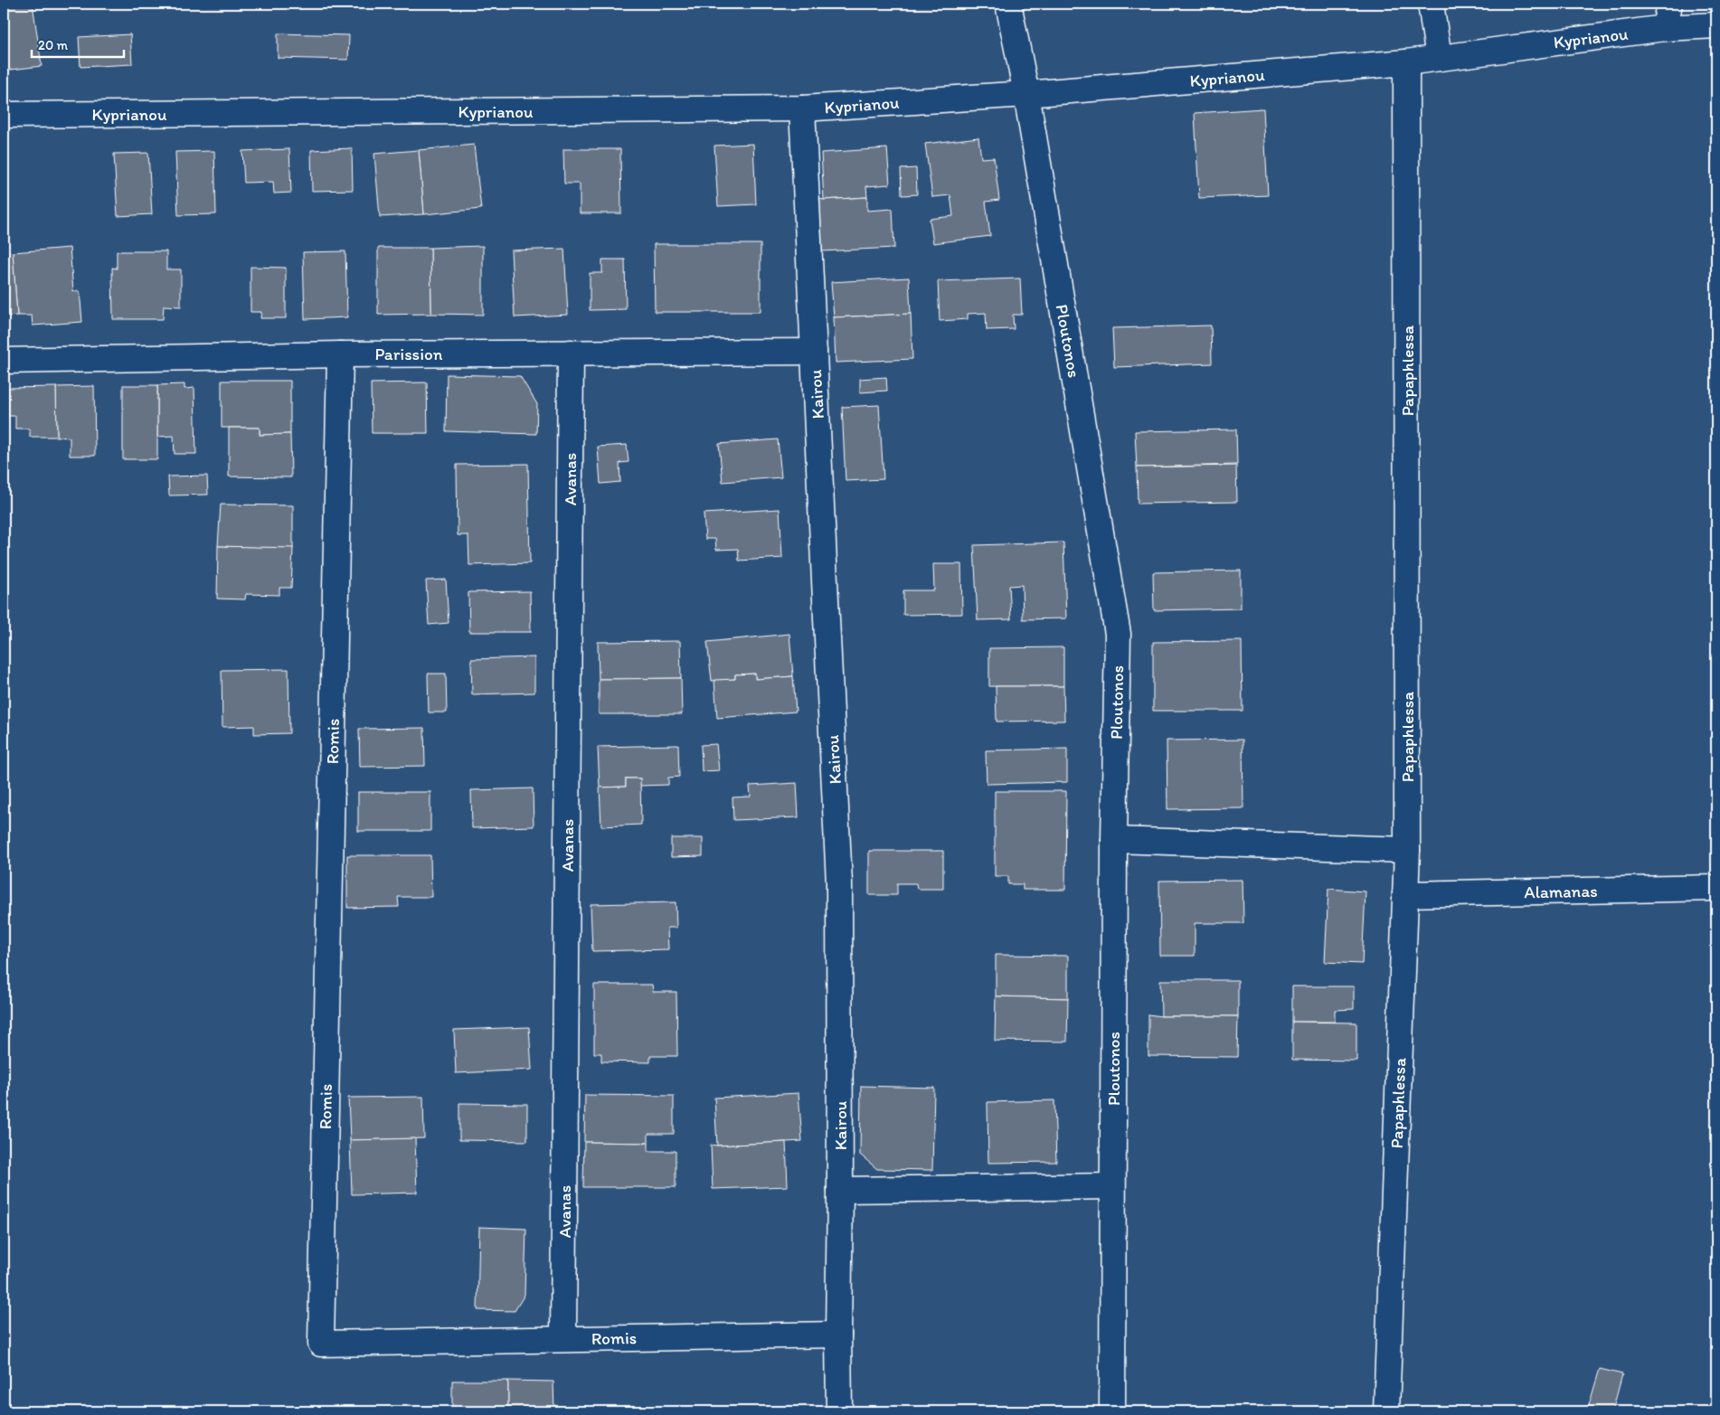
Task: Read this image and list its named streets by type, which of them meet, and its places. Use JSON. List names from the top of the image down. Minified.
{"streets":{"street":["Kyprianou","Ploutonos","Parission","Papaphlessa","Kairou","Avanas","Romis","Alamanas"]},"crossings":[["Kyprianou","Ploutonos"],["Kyprianou","Papaphlessa"],["Kyprianou","Kairou"],["Parission","Kairou"],["Parission","Avanas"],["Parission","Romis"],["Papaphlessa","Alamanas"],["Kairou","Romis"],["Avanas","Romis"]],"scale_bar":"20 m"}
